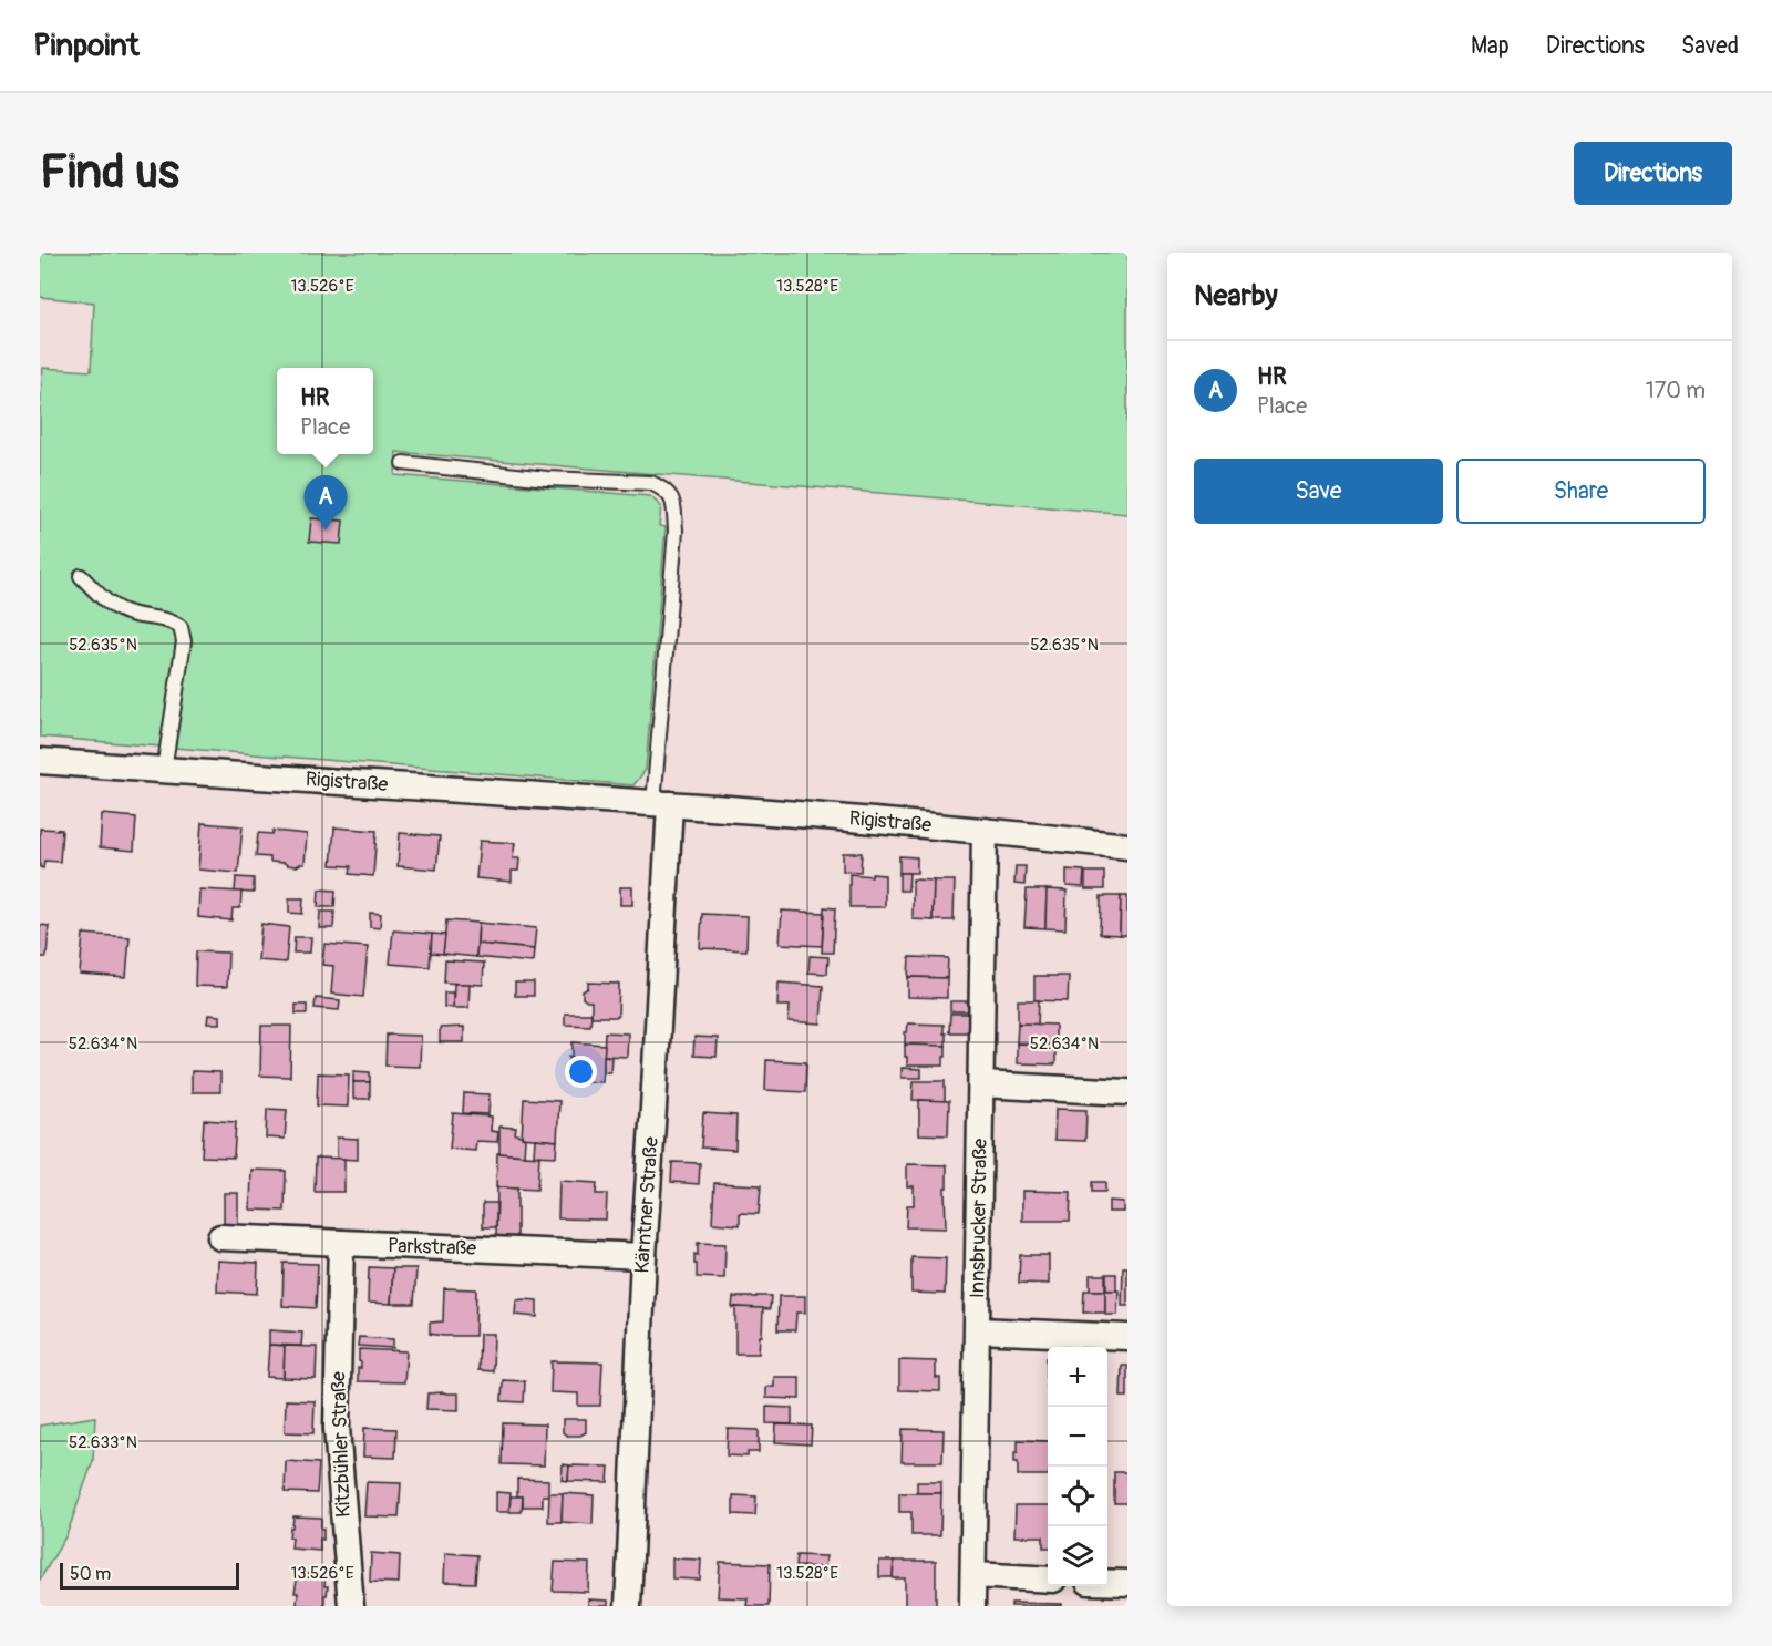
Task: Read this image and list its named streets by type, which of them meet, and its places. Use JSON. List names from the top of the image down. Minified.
{"streets":{"street":["Rigistraße","Kärntner Straße","Innsbrucker Straße","Parkstraße","Kitzbühler Straße"]},"crossings":[["Rigistraße","Kärntner Straße"],["Rigistraße","Innsbrucker Straße"],["Kärntner Straße","Parkstraße"],["Parkstraße","Kitzbühler Straße"]],"scale_bar":"50 m","page":{"header":"Pinpoint","nav":["Map","Directions","Saved"],"buttons":["Directions",["Save","Share"]],"title":"Find us","heading":"Nearby","list":[{"mark":"A","name":"HR","note":"Place","value":"170 m"}],"popup":["HR","Place"],"pins":"A","map_buttons":["+","−"],"scale":"50 m"},"coordinates":["13.526°E","13.528°E","52.635°N","52.634°N","52.633°N"]}
